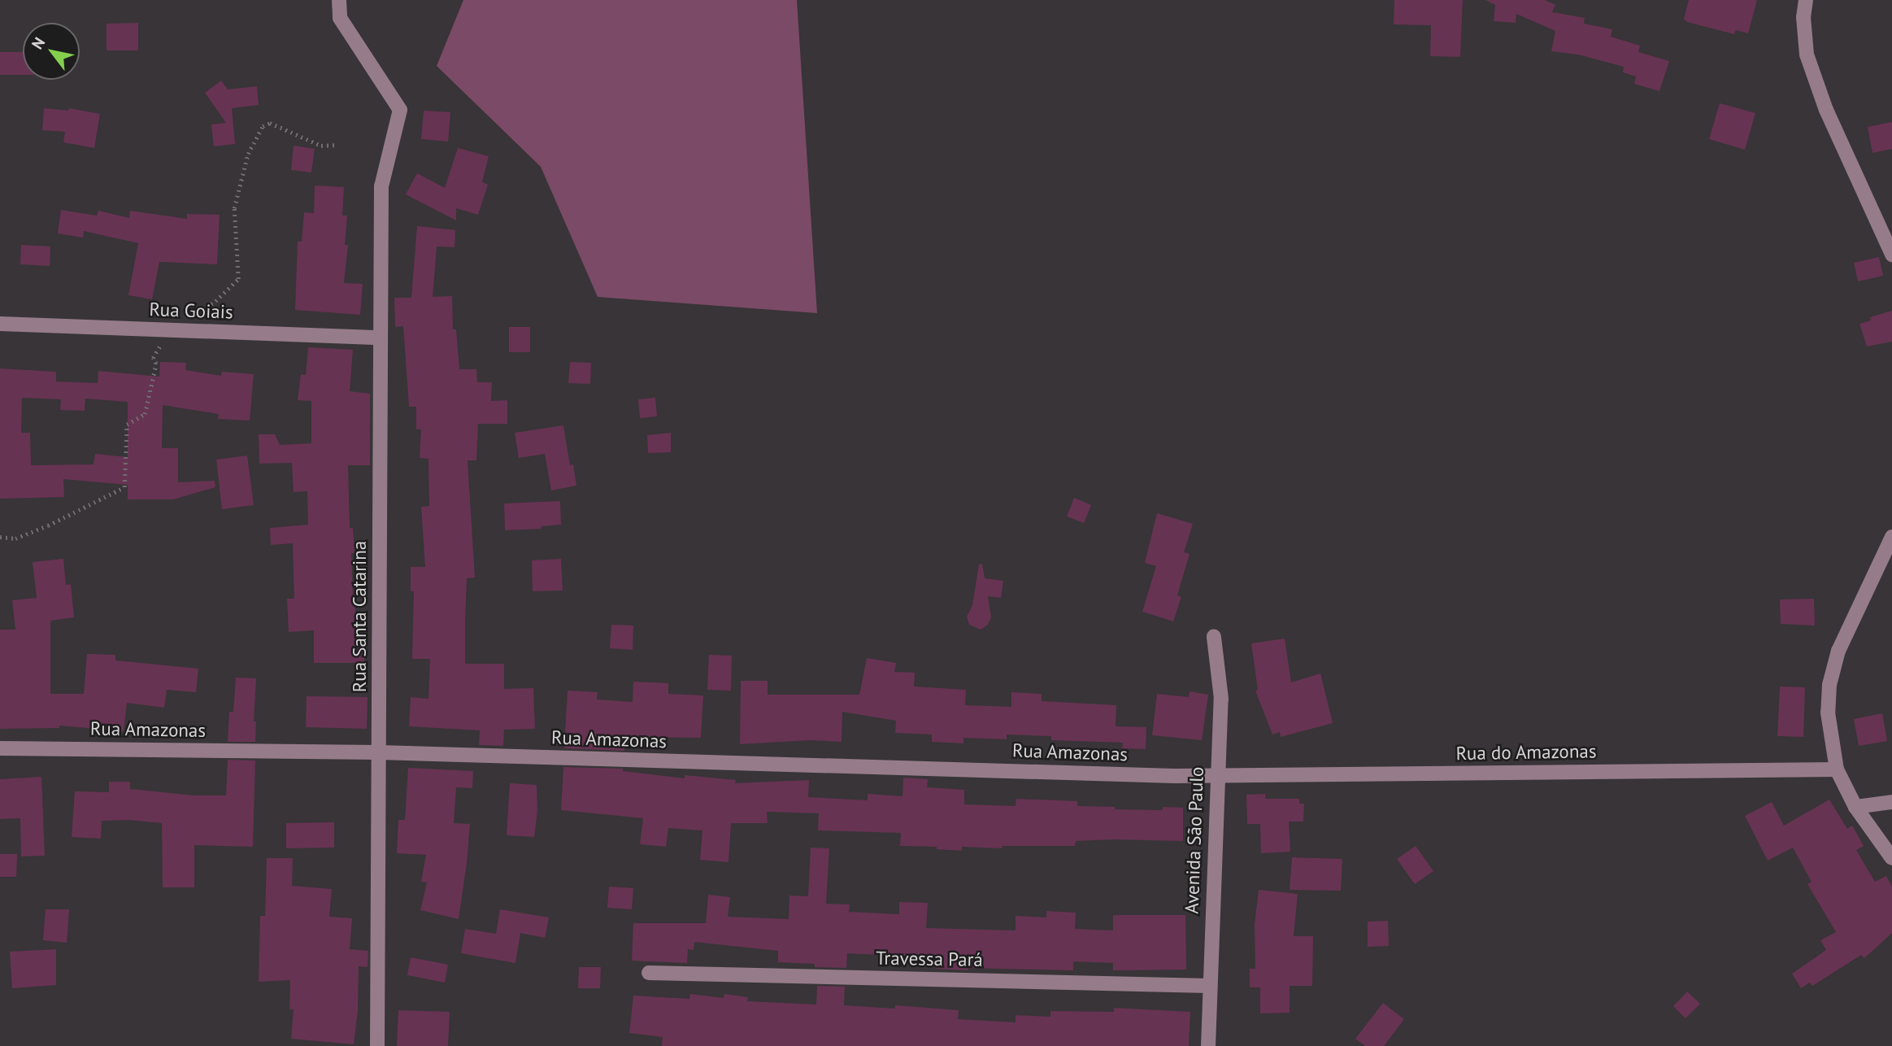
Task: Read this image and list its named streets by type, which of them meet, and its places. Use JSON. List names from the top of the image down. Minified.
{"streets":{"street":["Rua Goiais","Rua Santa Catarina","Rua Amazonas","Rua do Amazonas","Avenida São Paulo","Travessa Pará"]},"crossings":[["Rua Goiais","Rua Santa Catarina"],["Rua Santa Catarina","Rua Amazonas"],["Rua Amazonas","Rua do Amazonas"],["Rua Amazonas","Avenida São Paulo"],["Rua do Amazonas","Avenida São Paulo"],["Avenida São Paulo","Travessa Pará"]],"north":"top left"}
